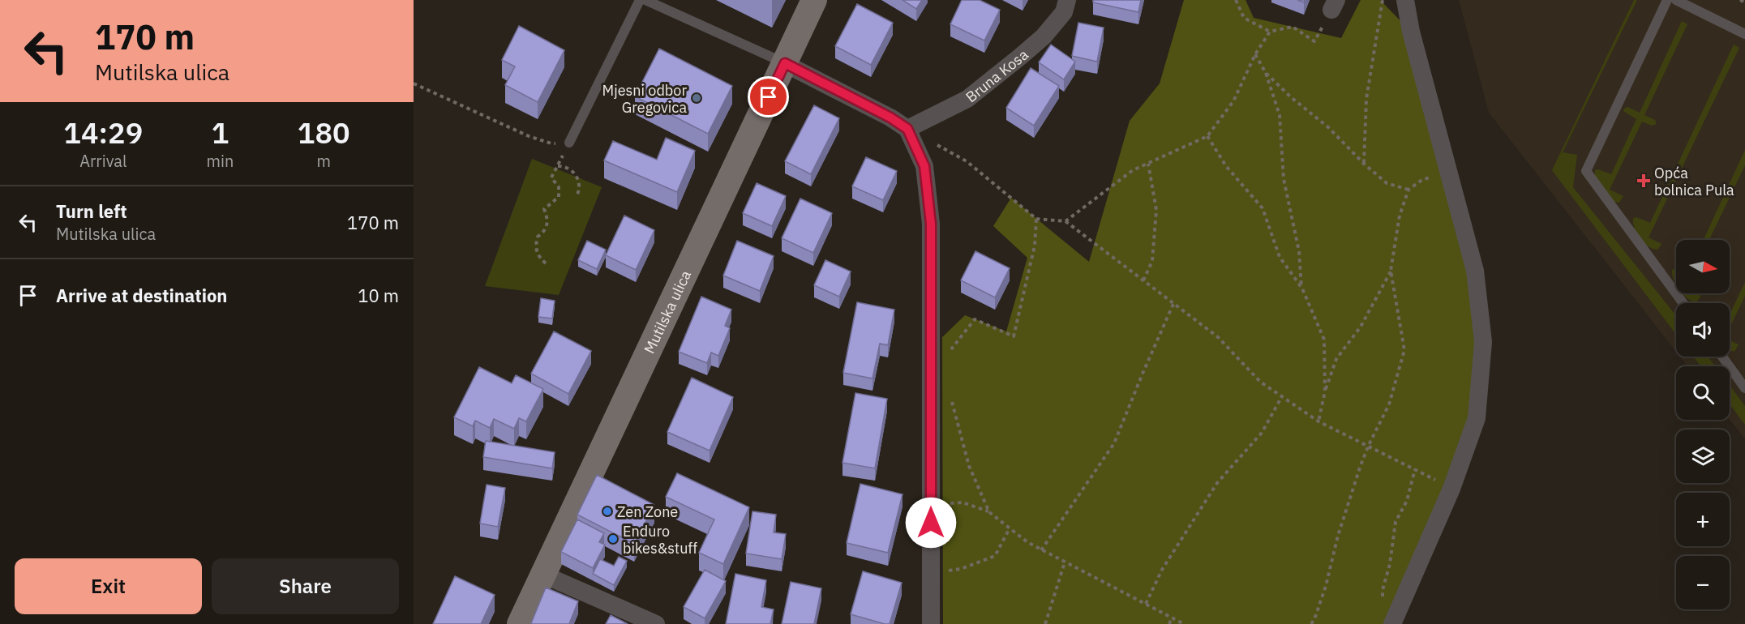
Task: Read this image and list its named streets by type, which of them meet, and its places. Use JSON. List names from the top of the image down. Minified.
{"streets":{"main road":["Mutilska ulica"],"street":["Bruna Kosa"]},"places":{"other":["Mjesni odbor Gregovica","Zen Zone","Enduro bikes&stuff"],"health":["Opća bolnica Pula"]},"north":"right","page":{"turn":["170 m","Mutilska ulica"],"eta":["14:29","Arrival","1","min","180","m"],"list":[{"name":"Turn left","note":"Mutilska ulica","value":"170 m"},{"name":"Arrive at destination","value":"10 m"}],"map_buttons":["+","−"],"buttons":["Exit","Share"]}}
